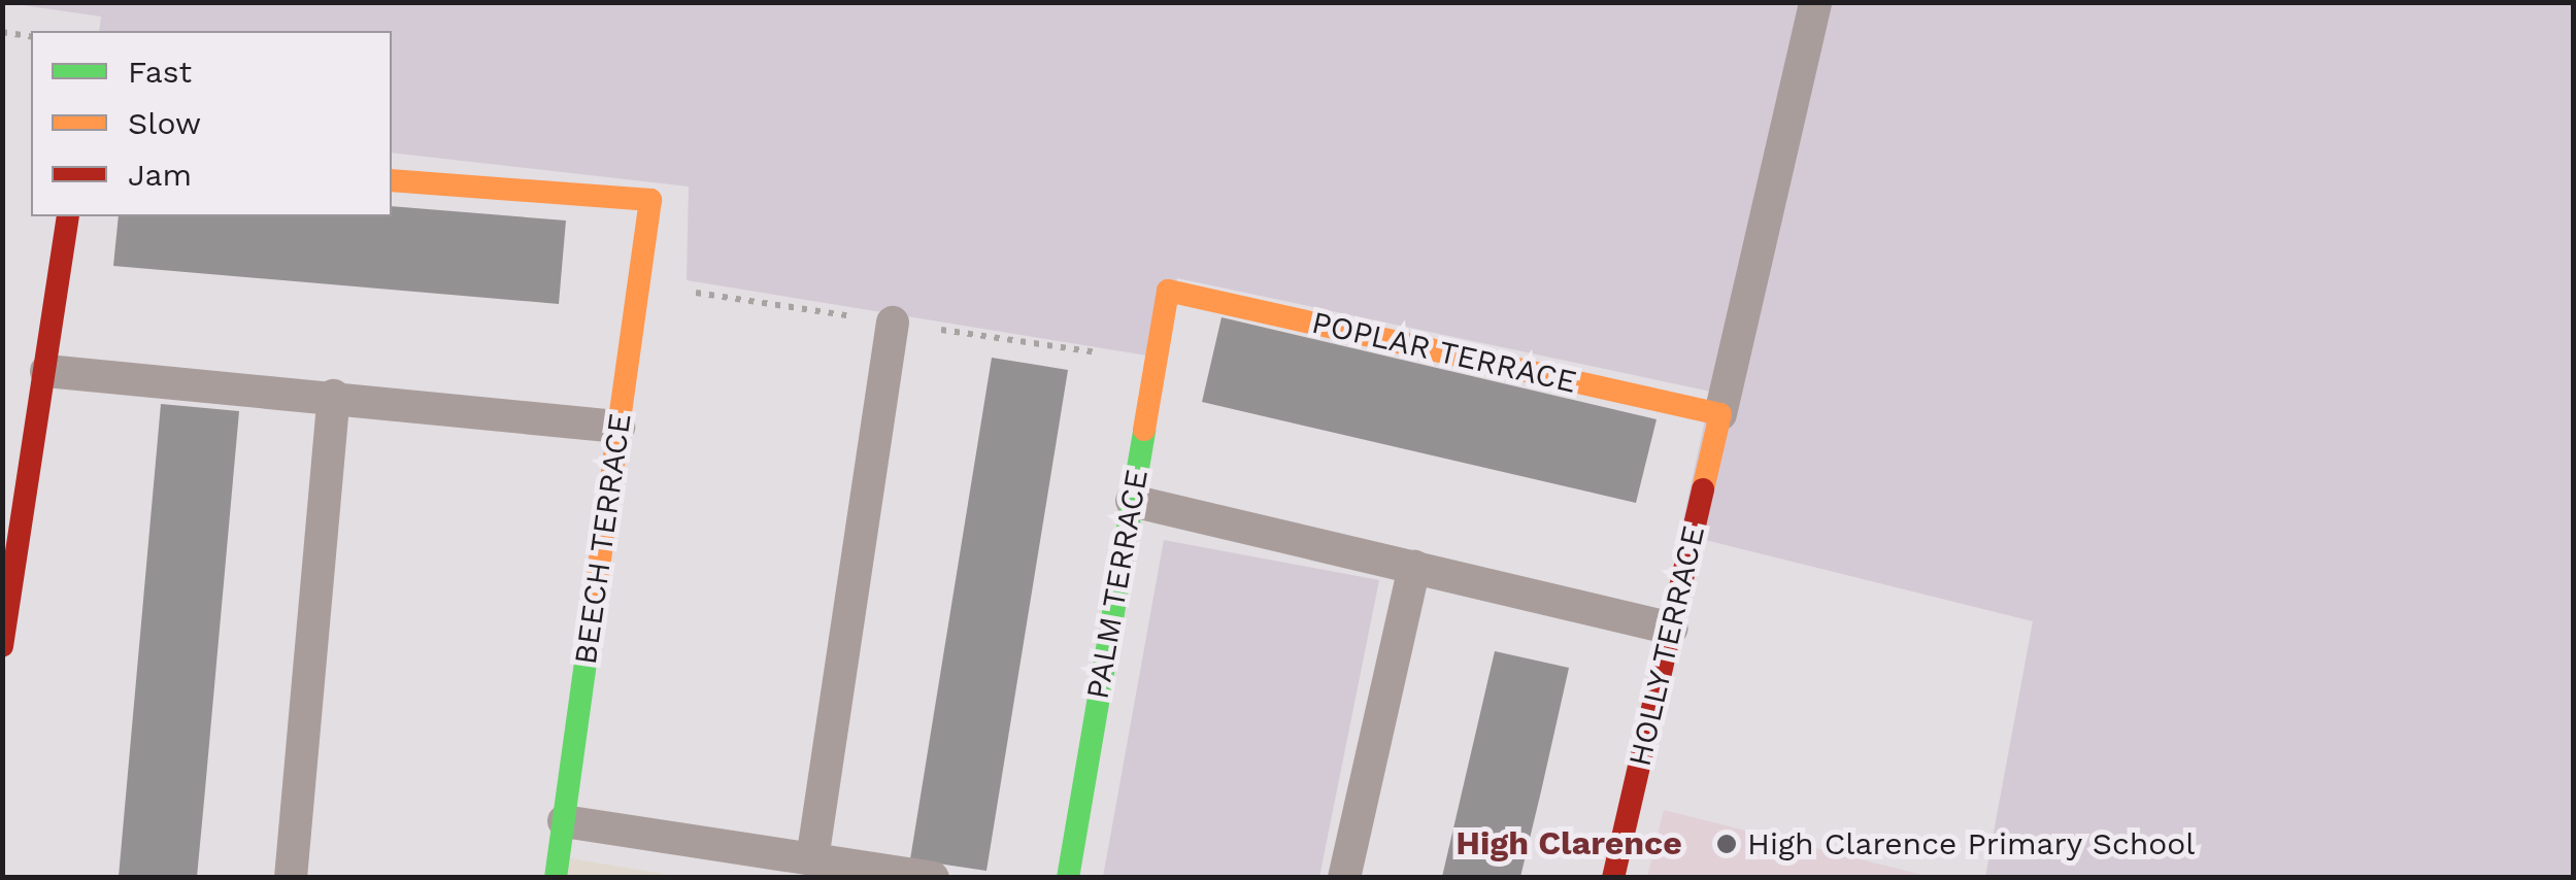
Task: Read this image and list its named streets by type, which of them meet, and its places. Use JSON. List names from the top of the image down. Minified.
{"streets":{"street":["POPLAR TERRACE","BEECH TERRACE","PALM TERRACE","HOLLY TERRACE"]},"crossings":[["POPLAR TERRACE","PALM TERRACE"],["POPLAR TERRACE","HOLLY TERRACE"]],"districts":["High Clarence"],"places":["High Clarence Primary School"],"legend":["Fast","Slow","Jam"]}
